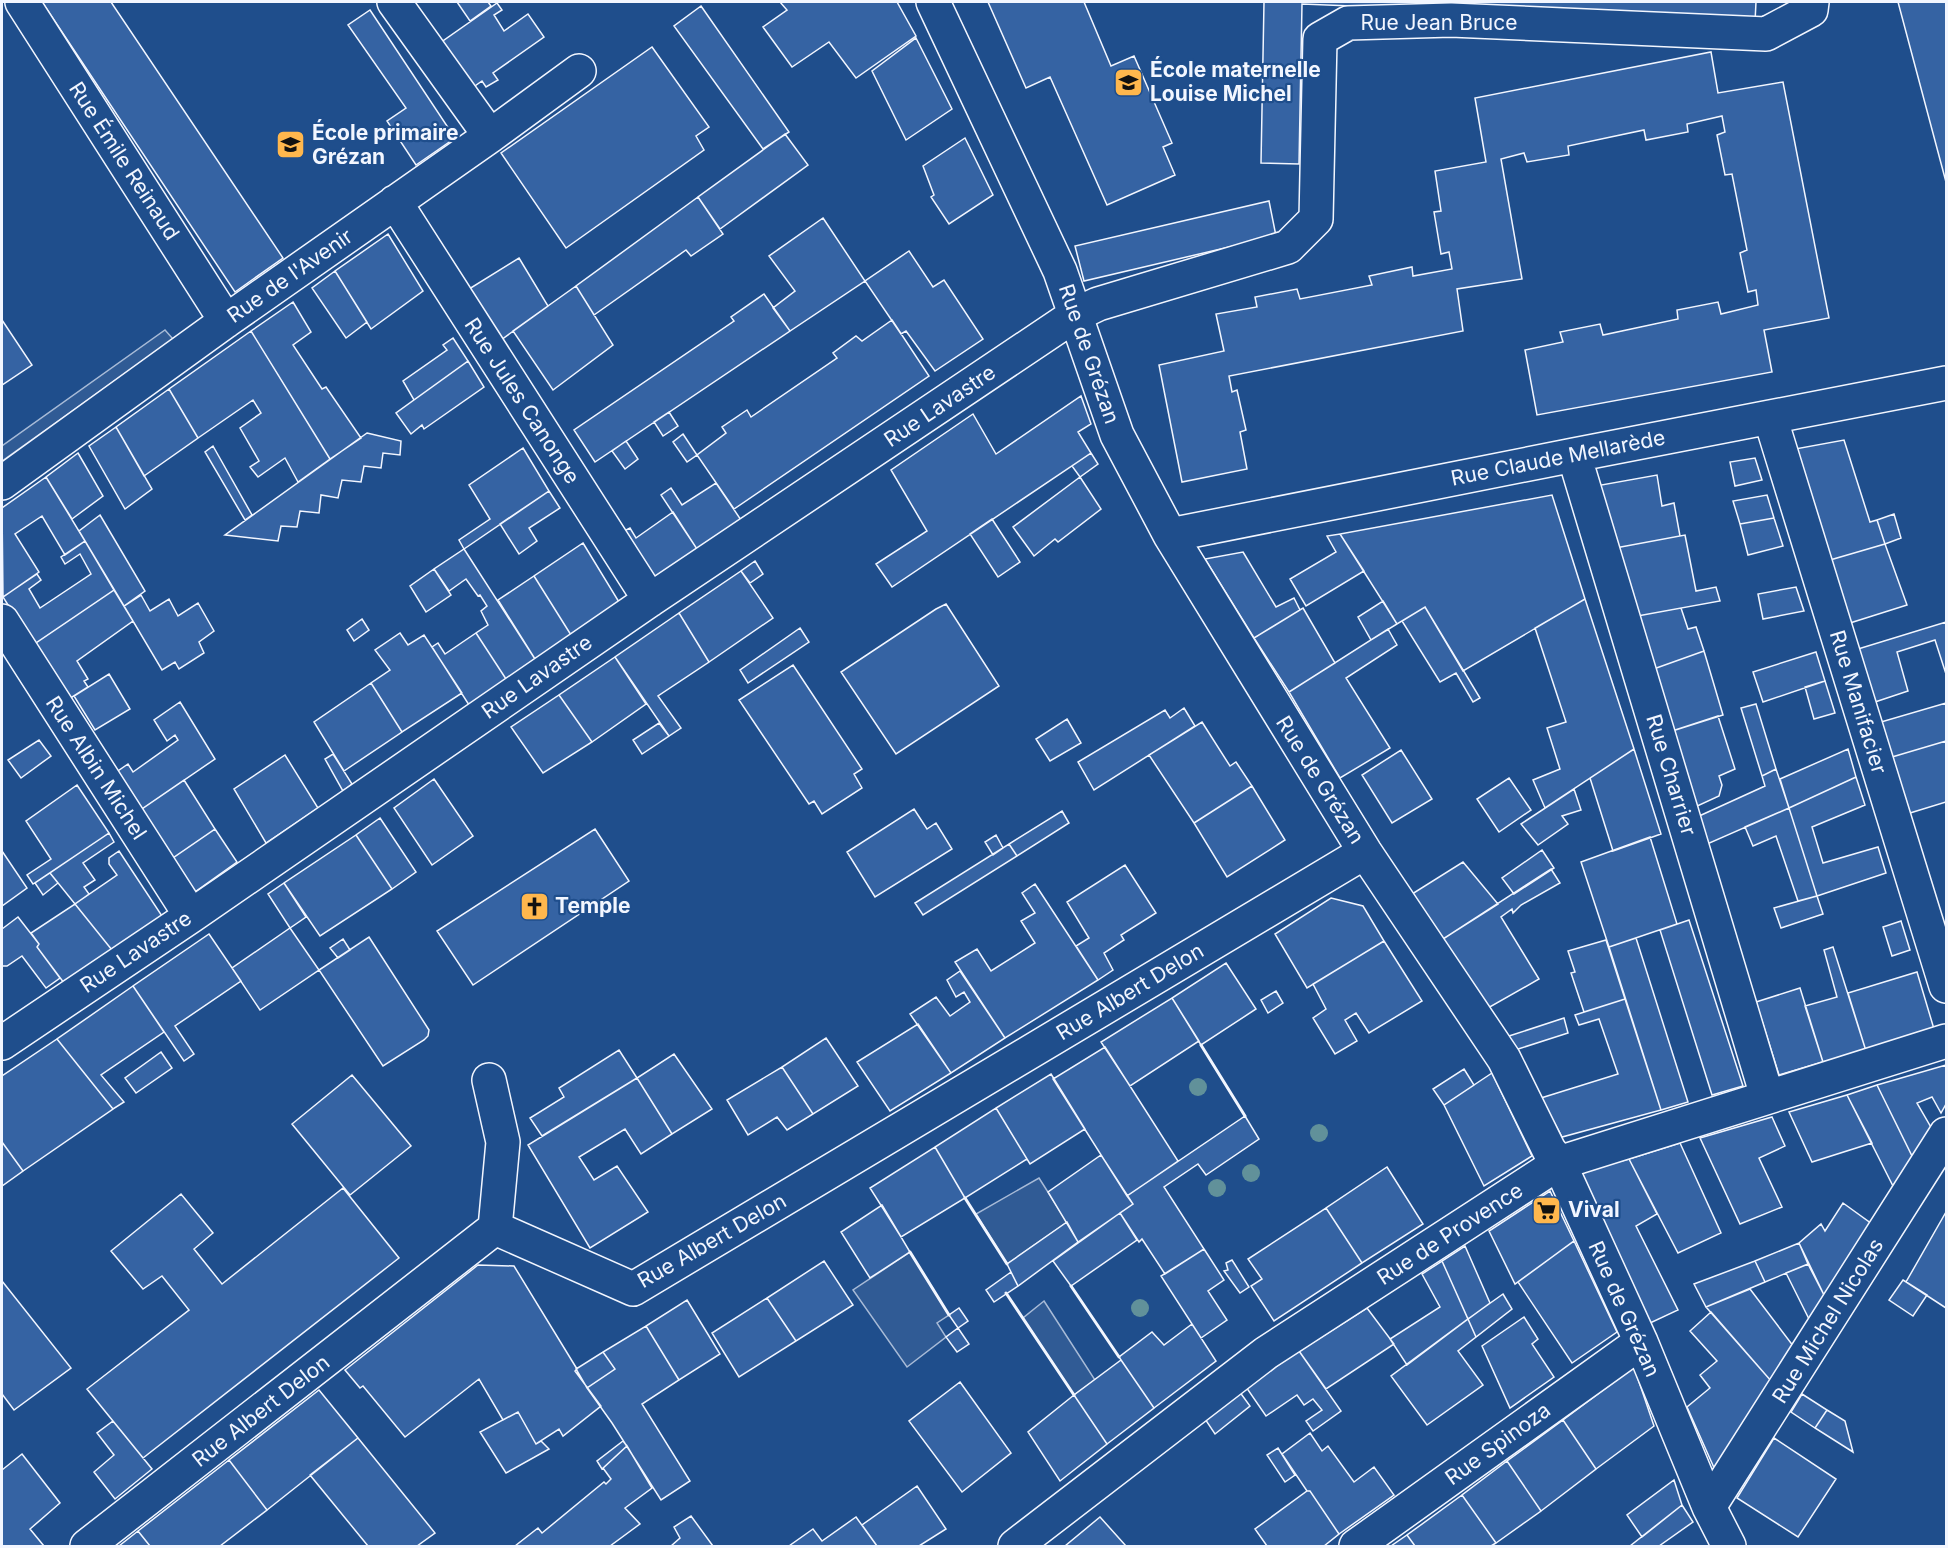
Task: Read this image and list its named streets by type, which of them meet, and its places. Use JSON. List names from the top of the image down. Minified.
{"streets":{"street":["Rue Jean Bruce","Rue Émile Reinaud","Rue de l'Avenir","Rue de Grézan","Rue Jules Canonge","Rue Lavastre","Rue Claude Mellarède","Rue Manifacier","Rue Albin Michel","Rue Charrier","Rue Albert Delon","Rue de Provence","Rue Michel Nicolas","Rue Spinoza"]},"crossings":[["Rue Jean Bruce","Rue de Grézan"],["Rue Jean Bruce","Rue Lavastre"],["Rue Émile Reinaud","Rue de l'Avenir"],["Rue de l'Avenir","Rue Jules Canonge"],["Rue de Grézan","Rue Lavastre"],["Rue de Grézan","Rue Claude Mellarède"],["Rue de Grézan","Rue Albert Delon"],["Rue de Grézan","Rue de Provence"],["Rue de Grézan","Rue Michel Nicolas"],["Rue de Grézan","Rue Spinoza"],["Rue Jules Canonge","Rue Lavastre"],["Rue Lavastre","Rue Albin Michel"],["Rue Claude Mellarède","Rue Manifacier"],["Rue Claude Mellarède","Rue Charrier"],["Rue Charrier","Rue de Provence"]],"places":{"school or university":["École maternelle Louise Michel","École primaire Grézan"],"church":["Temple"],"supermarket":["Vival"]}}
